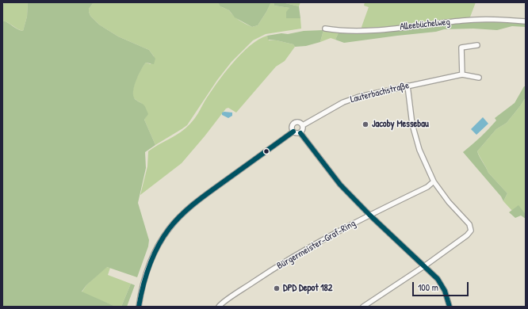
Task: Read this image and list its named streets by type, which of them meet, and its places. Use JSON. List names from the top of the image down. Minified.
{"streets":{"street":["Alleebüchelweg","Lauterbachstraße","Bürgermeister-Graf-Ring"]},"places":["Jacoby Messebau","DPD Depot 182"],"scale_bar":"100 m"}
